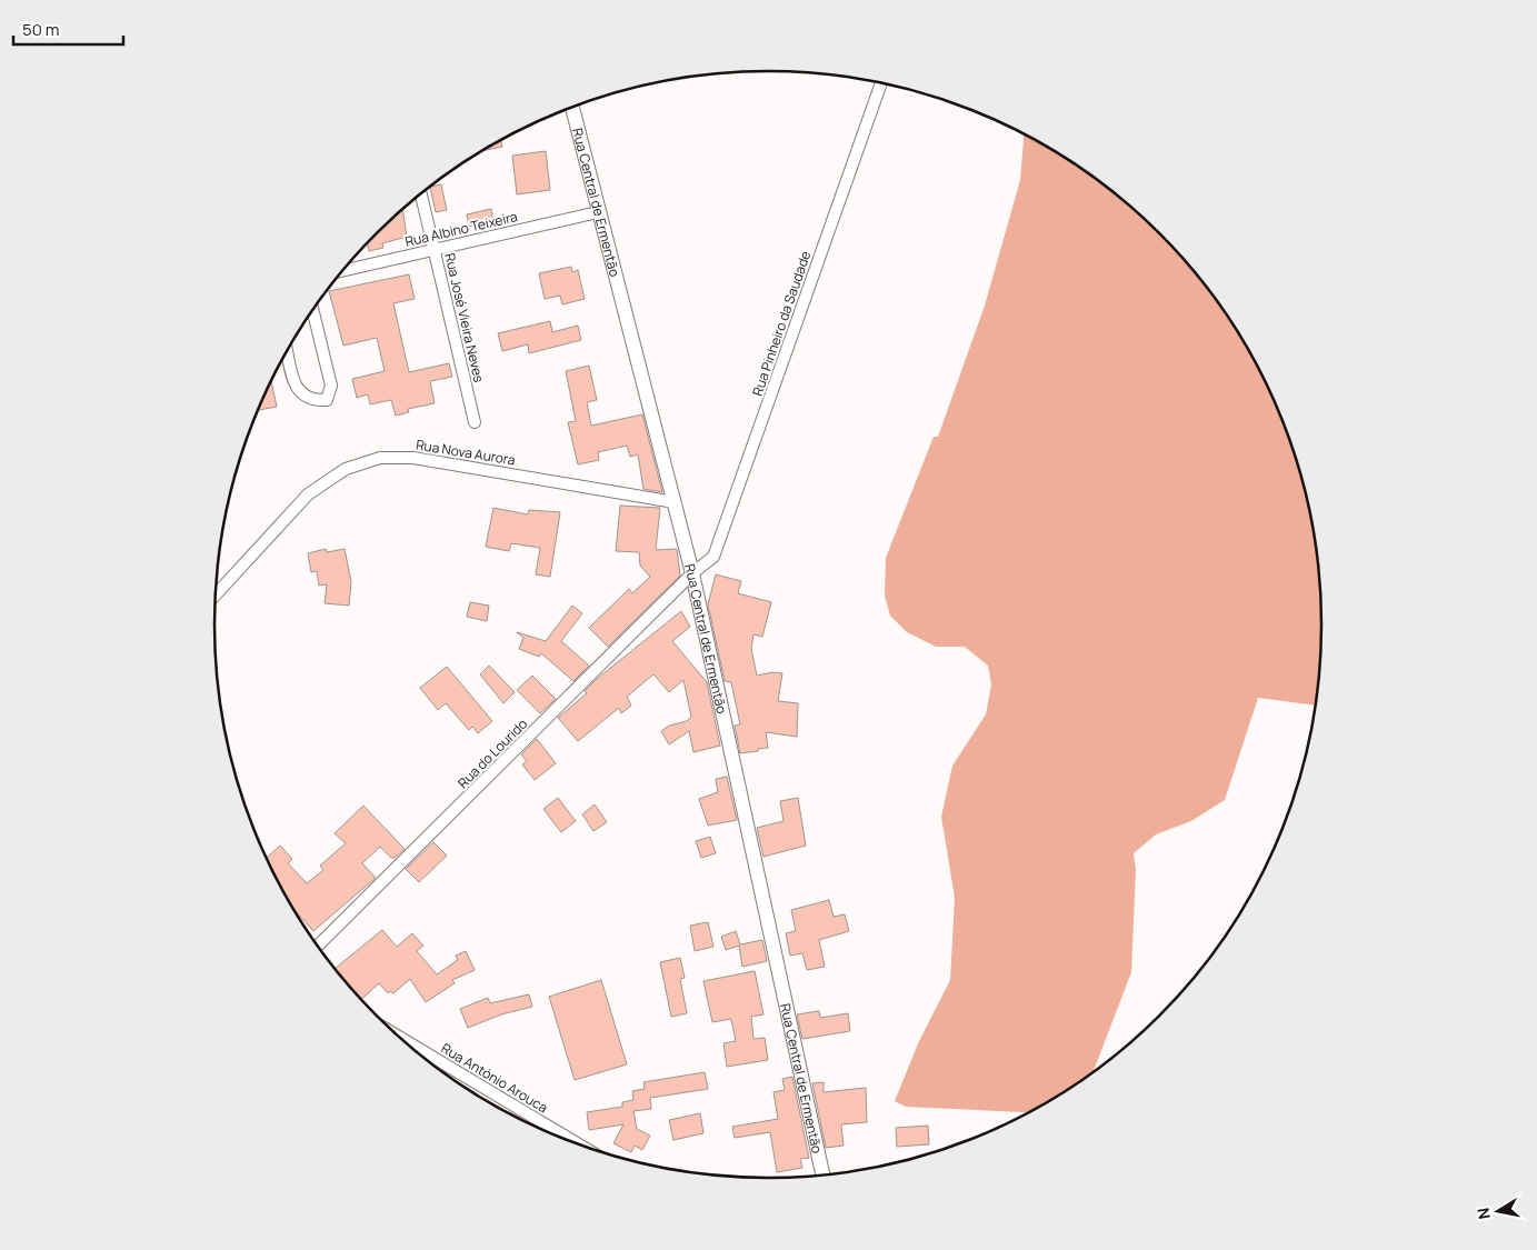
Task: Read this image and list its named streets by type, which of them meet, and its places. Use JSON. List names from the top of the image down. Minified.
{"streets":{"street":["Rua Central de Ermentão","Rua Albino Teixeira","Rua José Vieira Neves","Rua Pinheiro da Saudade","Rua Nova Aurora","Rua do Lourido","Rua António Arouca"]},"crossings":[["Rua Central de Ermentão","Rua Albino Teixeira"],["Rua Central de Ermentão","Rua Pinheiro da Saudade"],["Rua Central de Ermentão","Rua Nova Aurora"],["Rua Central de Ermentão","Rua do Lourido"],["Rua Albino Teixeira","Rua José Vieira Neves"],["Rua Pinheiro da Saudade","Rua do Lourido"]],"scale_bar":"50 m","north":"left"}
